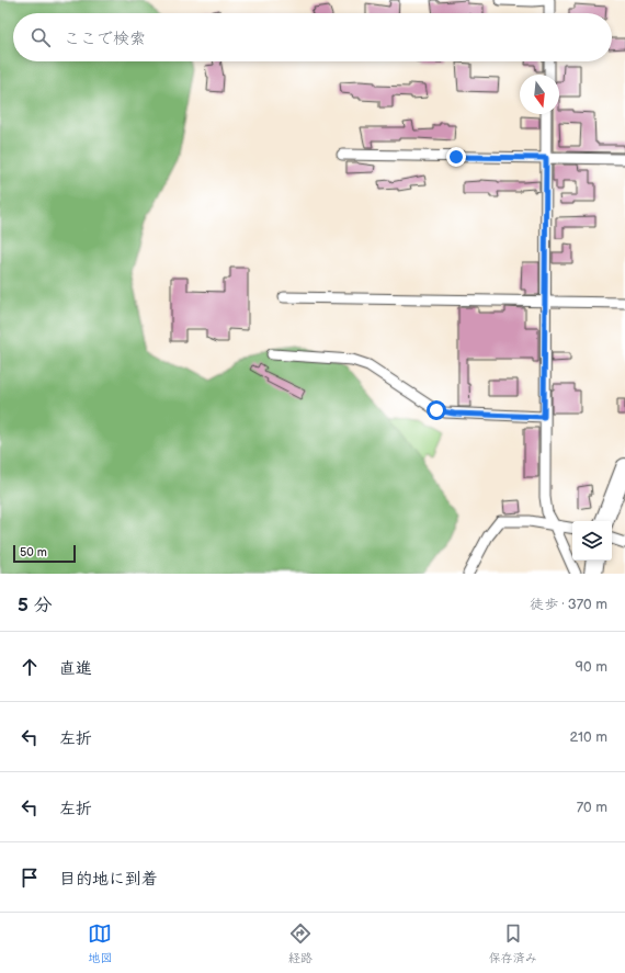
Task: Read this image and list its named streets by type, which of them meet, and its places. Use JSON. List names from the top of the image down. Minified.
{"scale_bar":"50 m","north":"bottom","page":{"search":"ここで検索","scale":"50 m","heading":["5 分","徒歩 · 370 m"],"list":[["直進","90 m"],["左折","210 m"],["左折","70 m"],"目的地に到着"],"nav":["地図","経路","保存済み"]}}
